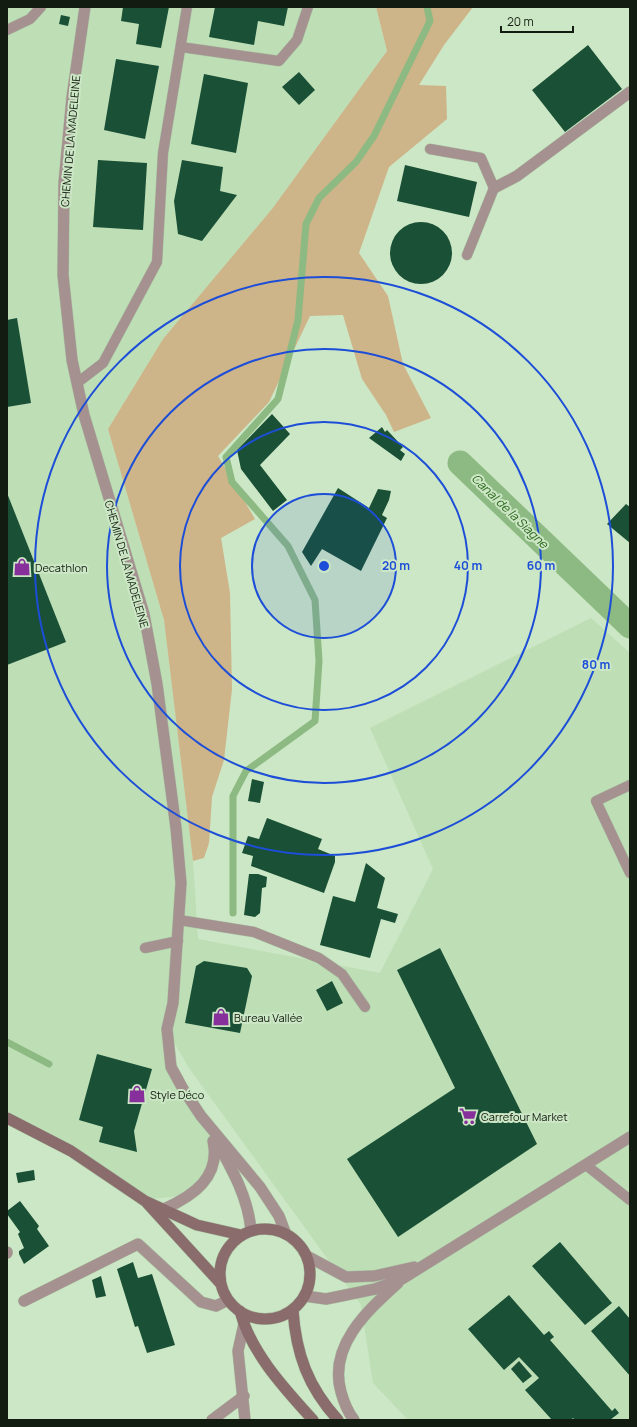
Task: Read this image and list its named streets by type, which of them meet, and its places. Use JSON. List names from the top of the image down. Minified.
{"streets":{"street":["CHEMIN DE LA MADELEINE"]},"water":["Canal de la Siagne"],"places":{"shop":["Decathlon","Bureau Vallée","Style Déco"],"supermarket":["Carrefour Market"]},"scale_bar":"20 m","rings":["20 m","40 m","60 m","80 m"]}
